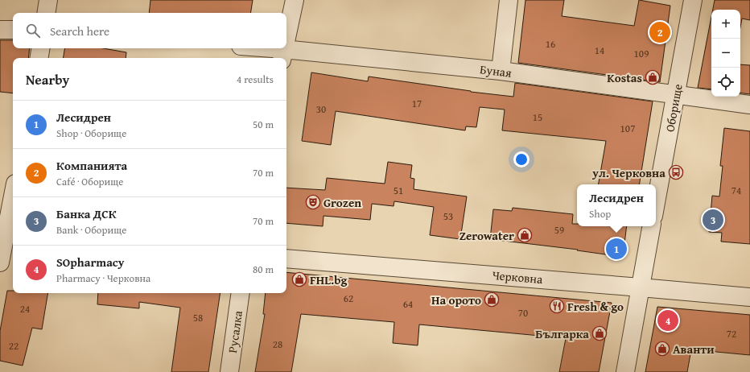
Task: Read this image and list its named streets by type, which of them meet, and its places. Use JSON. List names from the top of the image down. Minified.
{"streets":{"street":["Буная","Оборище","Черковна","Русалка"]},"crossings":[["Буная","Оборище"]],"places":{"shop":["Kostas","Zerowater","FHL.bg","На орото","Българка","Аванти"],"bus stop":["ул. Черковна"],"theatre":["Grozen"],"restaurant":["Fresh & go"]},"house_numbers":["16","14","109","17","30","15","107","51","74","53","59","62","64","24","70","58","72","28","22"],"page":{"map_buttons":["+","−"],"search":"Search here","pins":["2","3","1","4"],"heading":["Nearby","4 results"],"list":[{"mark":"1","name":"Лесидрен","note":"Shop · Оборище","value":"50 m"},{"mark":"2","name":"Компанията","note":"Café · Оборище","value":"70 m"},{"mark":"3","name":"Банка ДСК","note":"Bank · Оборище","value":"70 m"},{"mark":"4","name":"SOpharmacy","note":"Pharmacy · Черковна","value":"80 m"}],"popup":["Лесидрен","Shop"]}}
